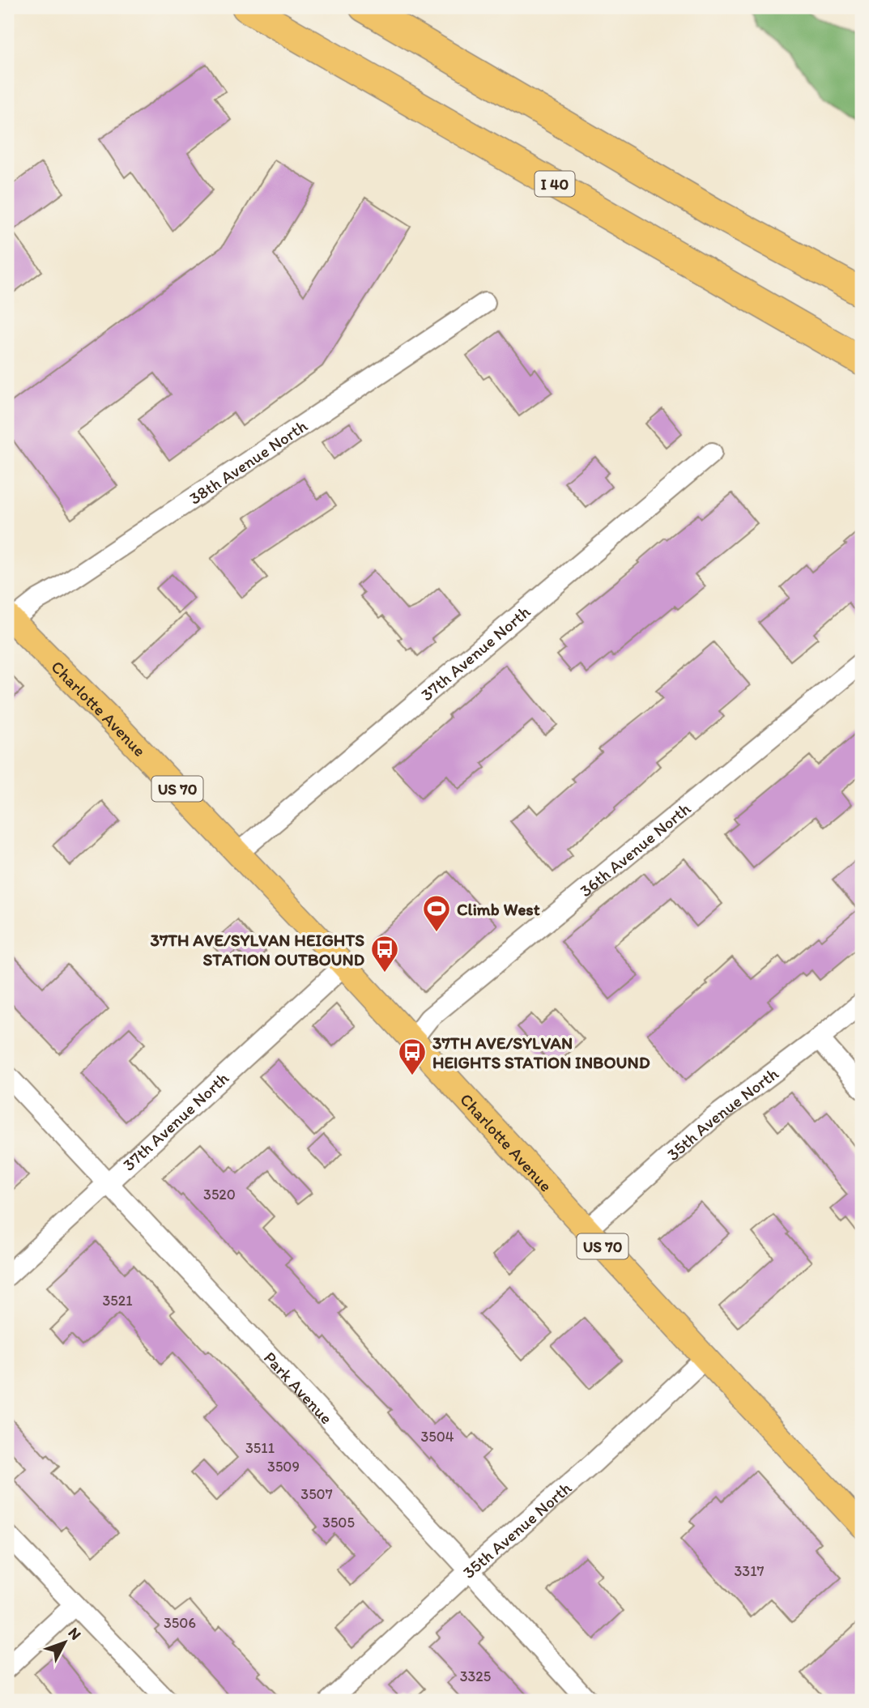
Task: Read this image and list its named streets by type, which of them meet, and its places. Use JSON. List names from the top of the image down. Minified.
{"streets":{"highway":["I 40"],"main road":["Charlotte Avenue","US 70"],"street":["38th Avenue North","37th Avenue North","36th Avenue North","35th Avenue North","Park Avenue"]},"crossings":[["38th Avenue North","Charlotte Avenue"],["37th Avenue North","Charlotte Avenue"],["37th Avenue North","Park Avenue"],["Charlotte Avenue","36th Avenue North"],["Charlotte Avenue","35th Avenue North"],["35th Avenue North","Park Avenue"]],"places":{"sports":["Climb West"],"bus stop":["37TH AVE/SYLVAN HEIGHTS STATION OUTBOUND","37TH AVE/SYLVAN HEIGHTS STATION INBOUND"]},"house_numbers":["3520","3521","3504","3511","3509","3507","3505","3317","3506","3325"],"north":"top right"}
